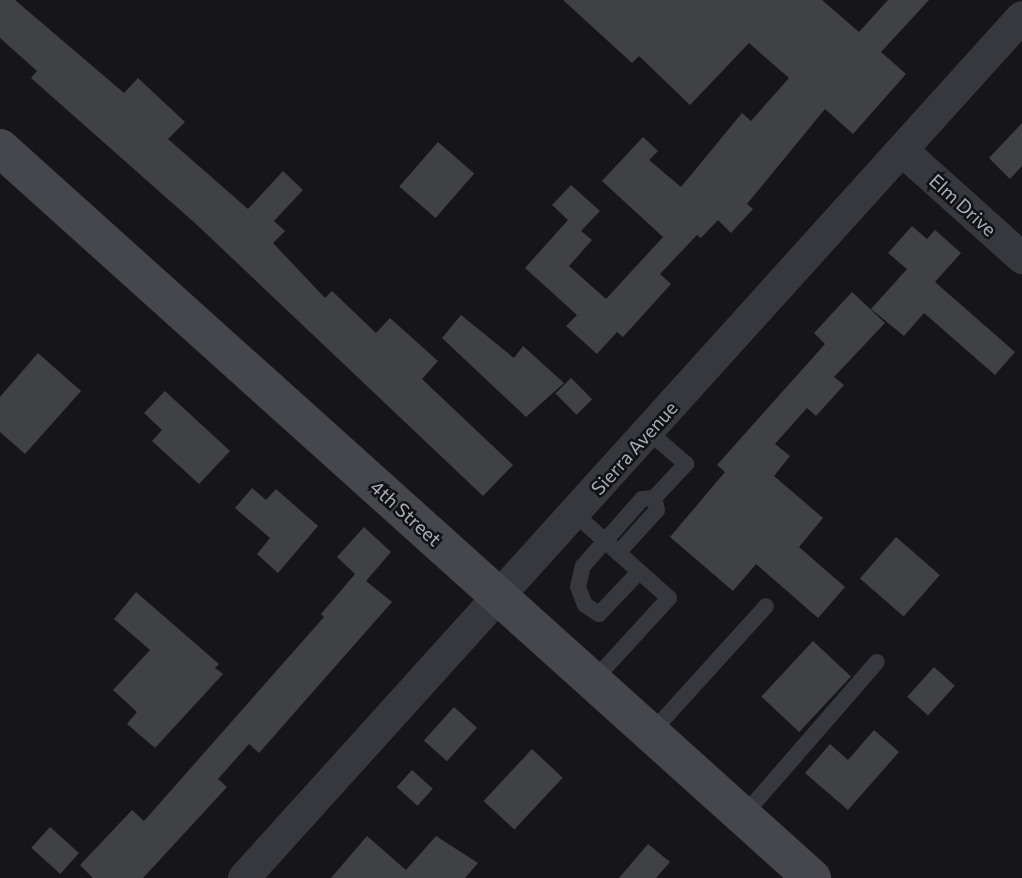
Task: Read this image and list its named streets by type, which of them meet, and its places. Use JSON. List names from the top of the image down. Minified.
{"streets":{"street":["Elm Drive","Sierra Avenue","4th Street"]},"crossings":[["Elm Drive","Sierra Avenue"],["Sierra Avenue","4th Street"]]}
